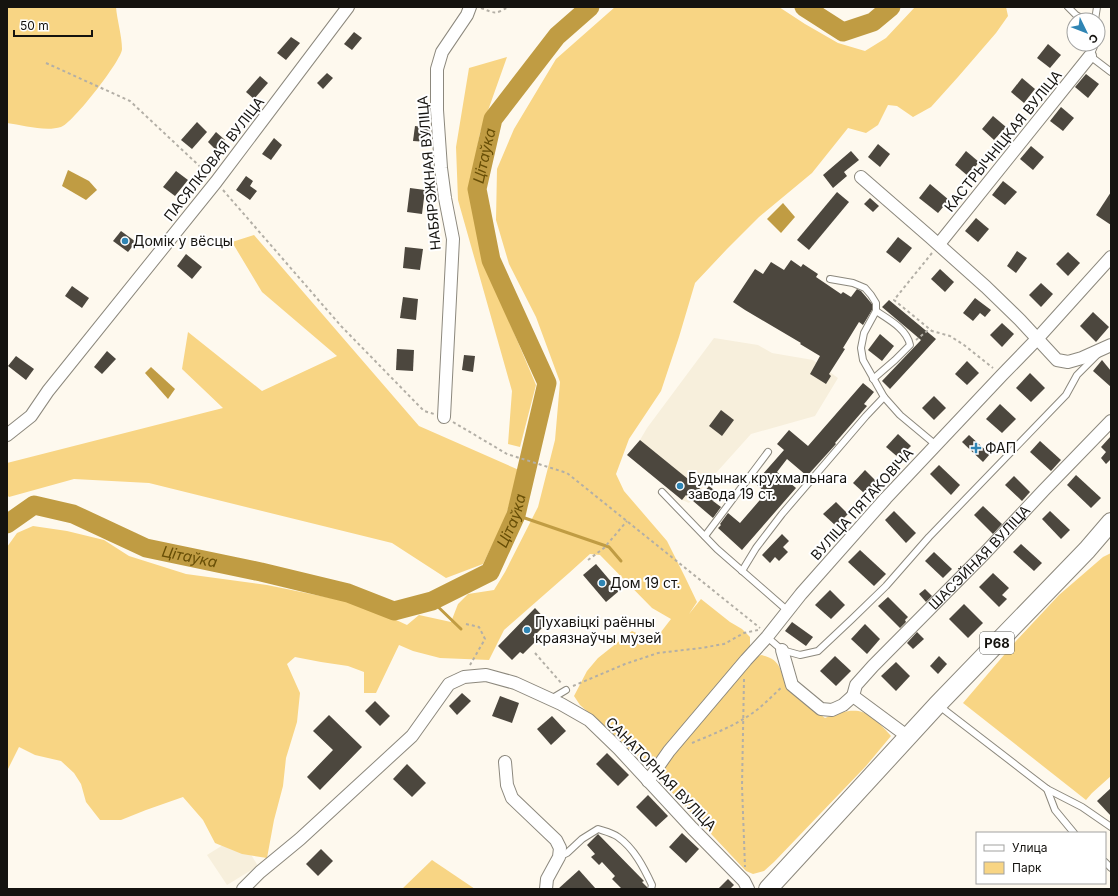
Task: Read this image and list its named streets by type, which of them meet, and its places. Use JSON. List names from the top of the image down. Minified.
{"streets":{"main road":["Р68"],"street":["КАСТРЫЧНІЦКАЯ ВУЛІЦА","ПАСЯЛКОВАЯ ВУЛІЦА","НАБЯРЭЖНАЯ ВУЛІЦА","ВУЛІЦА ПЯТАКОВІЧА","ШАСЭЙНАЯ ВУЛІЦА","САНАТОРНАЯ ВУЛІЦА"]},"crossings":[["ВУЛІЦА ПЯТАКОВІЧА","САНАТОРНАЯ ВУЛІЦА"]],"water":["Цітаўка"],"places":{"other":["Домік у вёсцы","Будынак крухмальнага завода 19 ст.","Дом 19 ст.","Пухавіцкі раённы краязнаўчы музей"],"health":["ФАП"]},"legend":["Улица","Парк"],"scale_bar":"50 m","north":"bottom right"}
